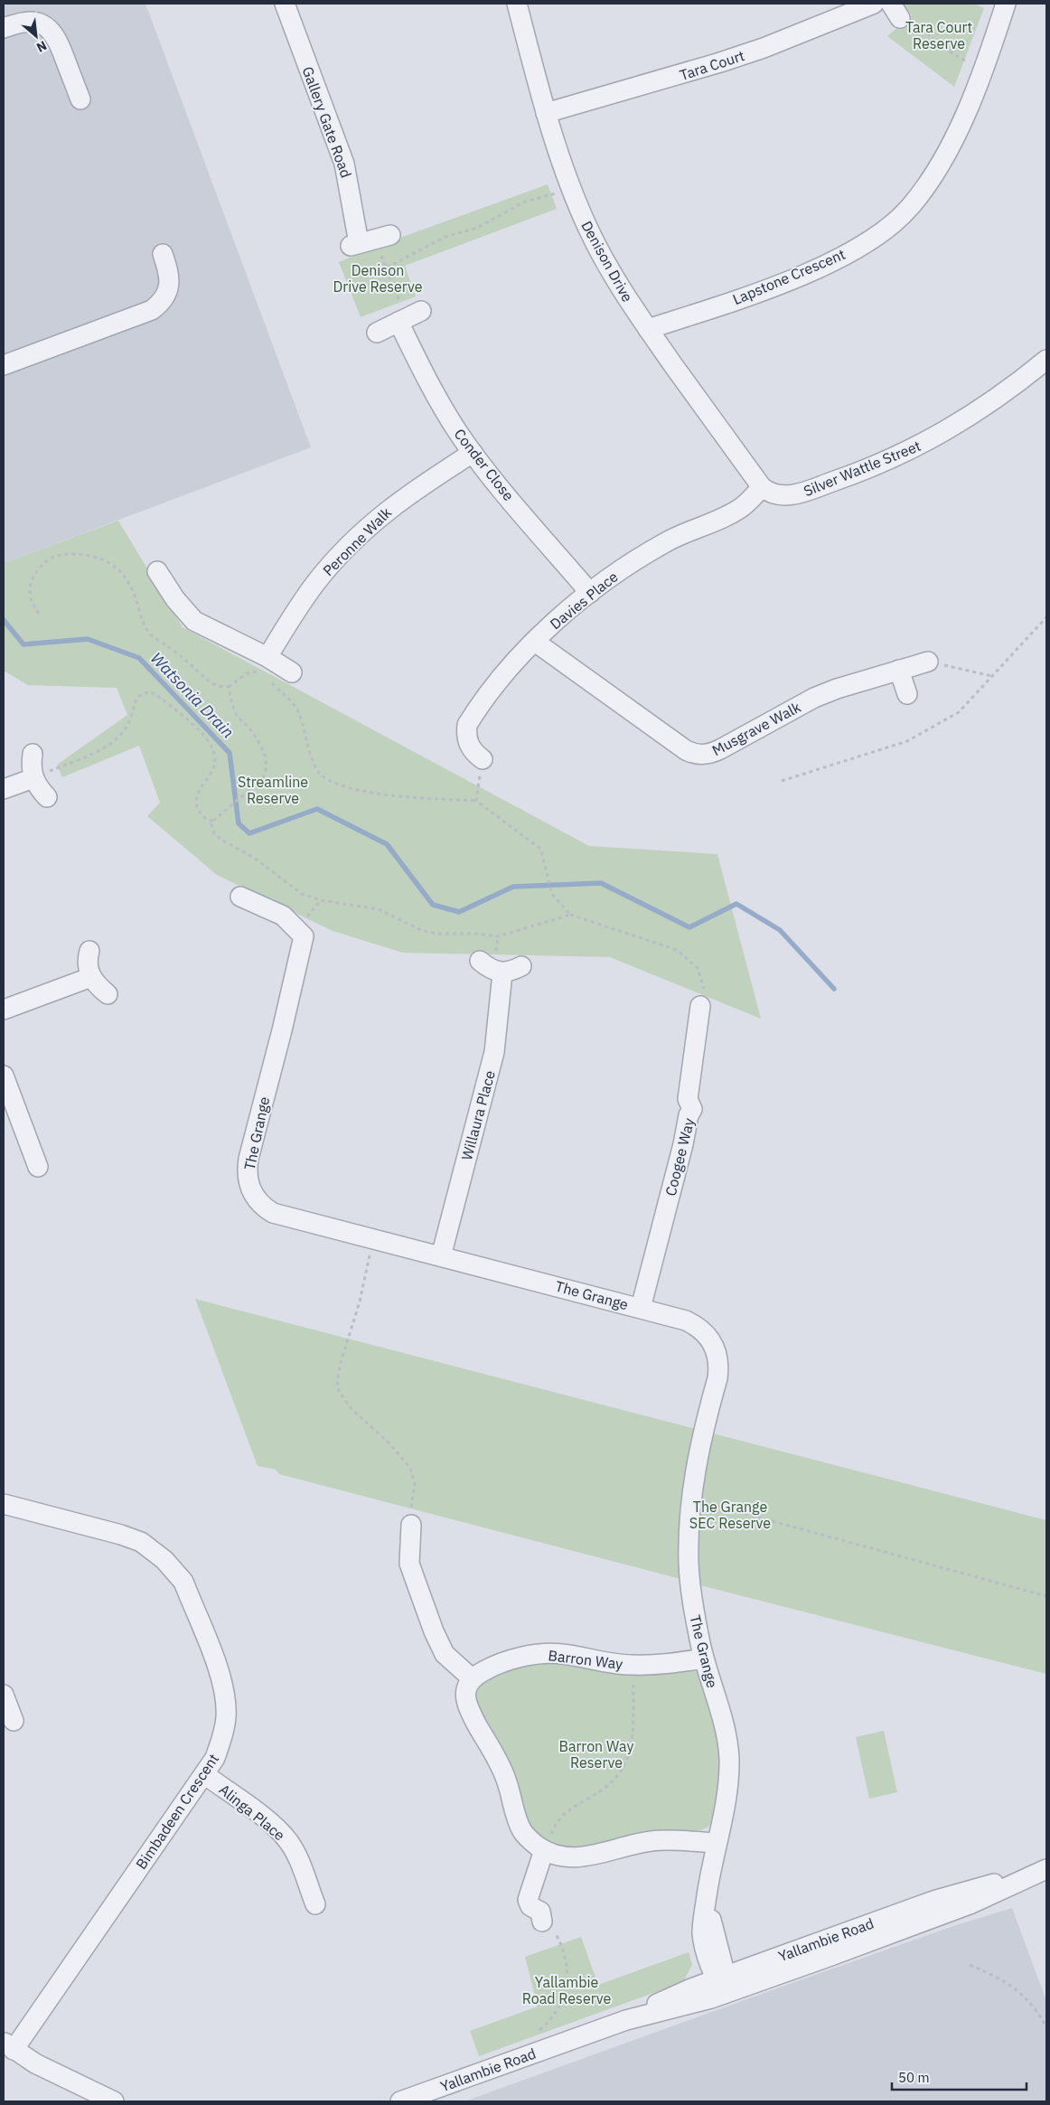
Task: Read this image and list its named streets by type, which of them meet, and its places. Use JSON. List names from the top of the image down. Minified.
{"streets":{"street":["Tara Court","Gallery Gate Road","Denison Drive","Lapstone Crescent","Conder Close","Silver Wattle Street","Peronne Walk","Davies Place","Musgrave Walk","Willaura Place","The Grange","Coogee Way","Barron Way","Bimbadeen Crescent","Alinga Place","Yallambie Road"]},"crossings":[["Tara Court","Denison Drive"],["Denison Drive","Lapstone Crescent"],["Denison Drive","Silver Wattle Street"],["Denison Drive","Davies Place"],["Conder Close","Peronne Walk"],["Conder Close","Davies Place"],["Silver Wattle Street","Davies Place"],["Davies Place","Musgrave Walk"],["Willaura Place","The Grange"],["The Grange","Coogee Way"],["The Grange","Barron Way"],["The Grange","Yallambie Road"],["Bimbadeen Crescent","Alinga Place"]],"water":["Watsonia Drain"],"parks":["Tara Court Reserve","Denison Drive Reserve","Streamline Reserve","The Grange SEC Reserve","Barron Way Reserve","Yallambie Road Reserve"],"scale_bar":"50 m","north":"bottom right"}
